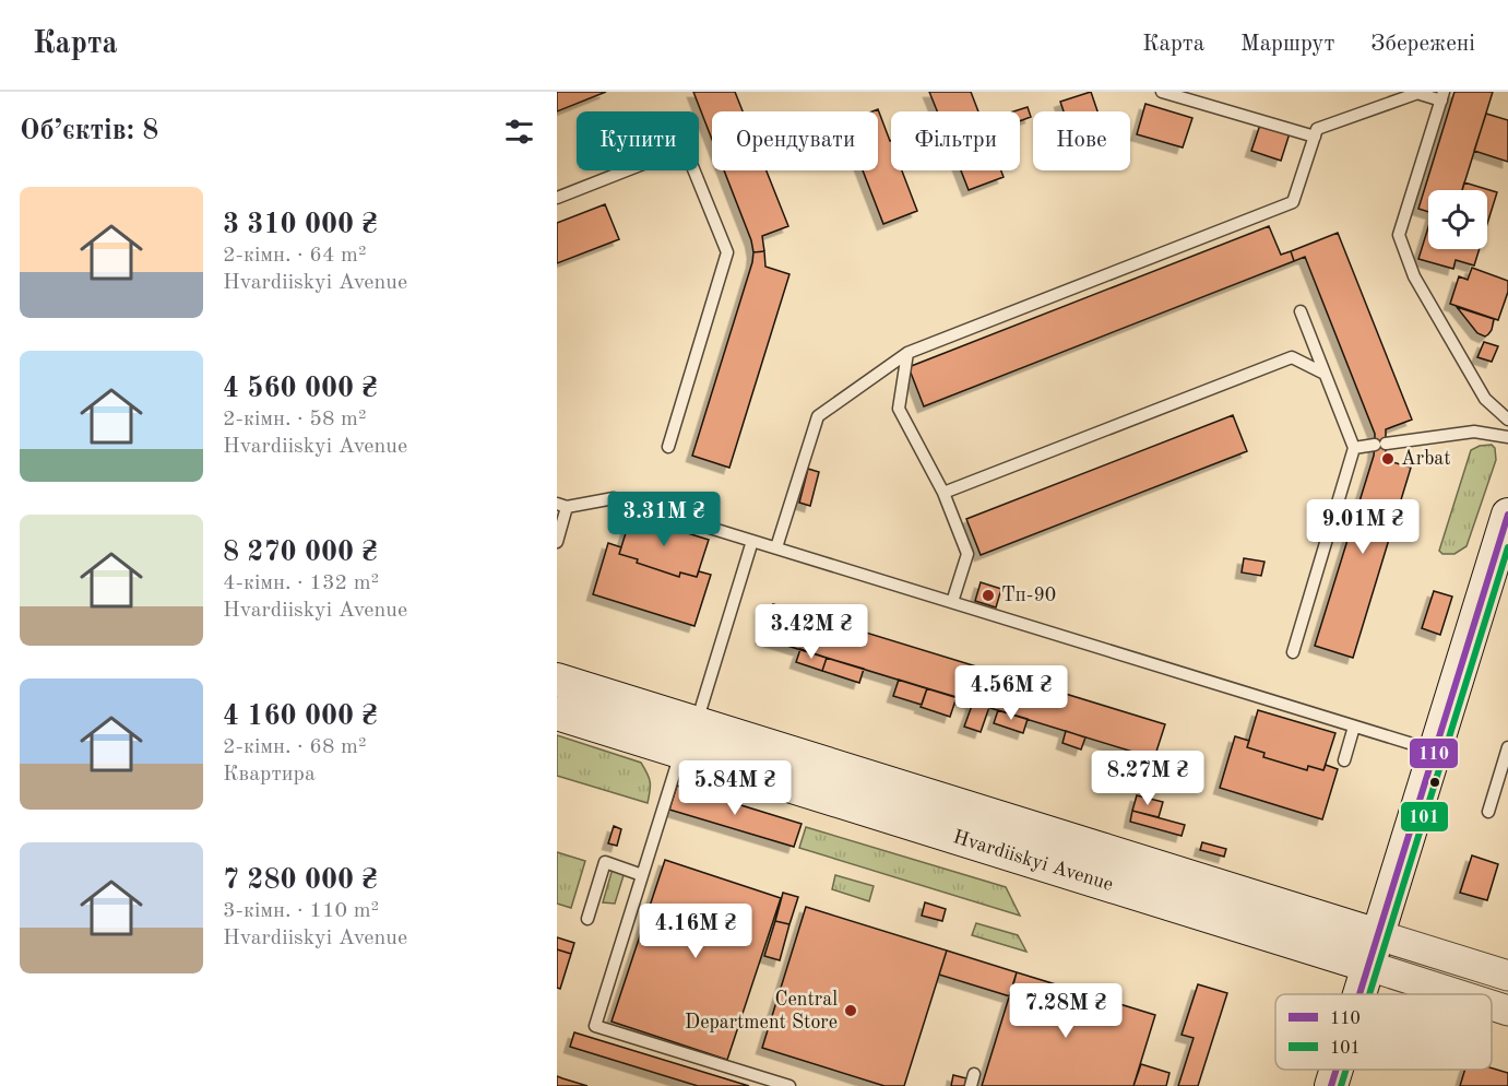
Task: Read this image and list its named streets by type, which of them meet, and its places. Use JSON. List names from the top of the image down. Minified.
{"streets":{"main road":["Hvardiiskyi Avenue"]},"places":["Arbat","Тп-90","Central Department Store"],"lines":["transit line 110","transit line 101"],"legend":["110","101"],"page":{"header":"Карта","nav":["Карта","Маршрут","Збережені"],"heading":"Об’єктів: 8","chip":["Купити","Орендувати","Фільтри","Нове"],"list":[{"name":"3 310 000 ₴","note":"2-кімн. · 64 m² · Hvardiiskyi Avenue"},{"name":"4 560 000 ₴","note":"2-кімн. · 58 m² · Hvardiiskyi Avenue"},{"name":"8 270 000 ₴","note":"4-кімн. · 132 m² · Hvardiiskyi Avenue"},{"name":"4 160 000 ₴","note":"2-кімн. · 68 m² · Квартира"},{"name":"7 280 000 ₴","note":"3-кімн. · 110 m² · Hvardiiskyi Avenue"}],"price":["3.31M ₴","9.01M ₴","3.42M ₴","4.56M ₴","8.27M ₴","5.84M ₴","4.16M ₴","7.28M ₴"]}}
